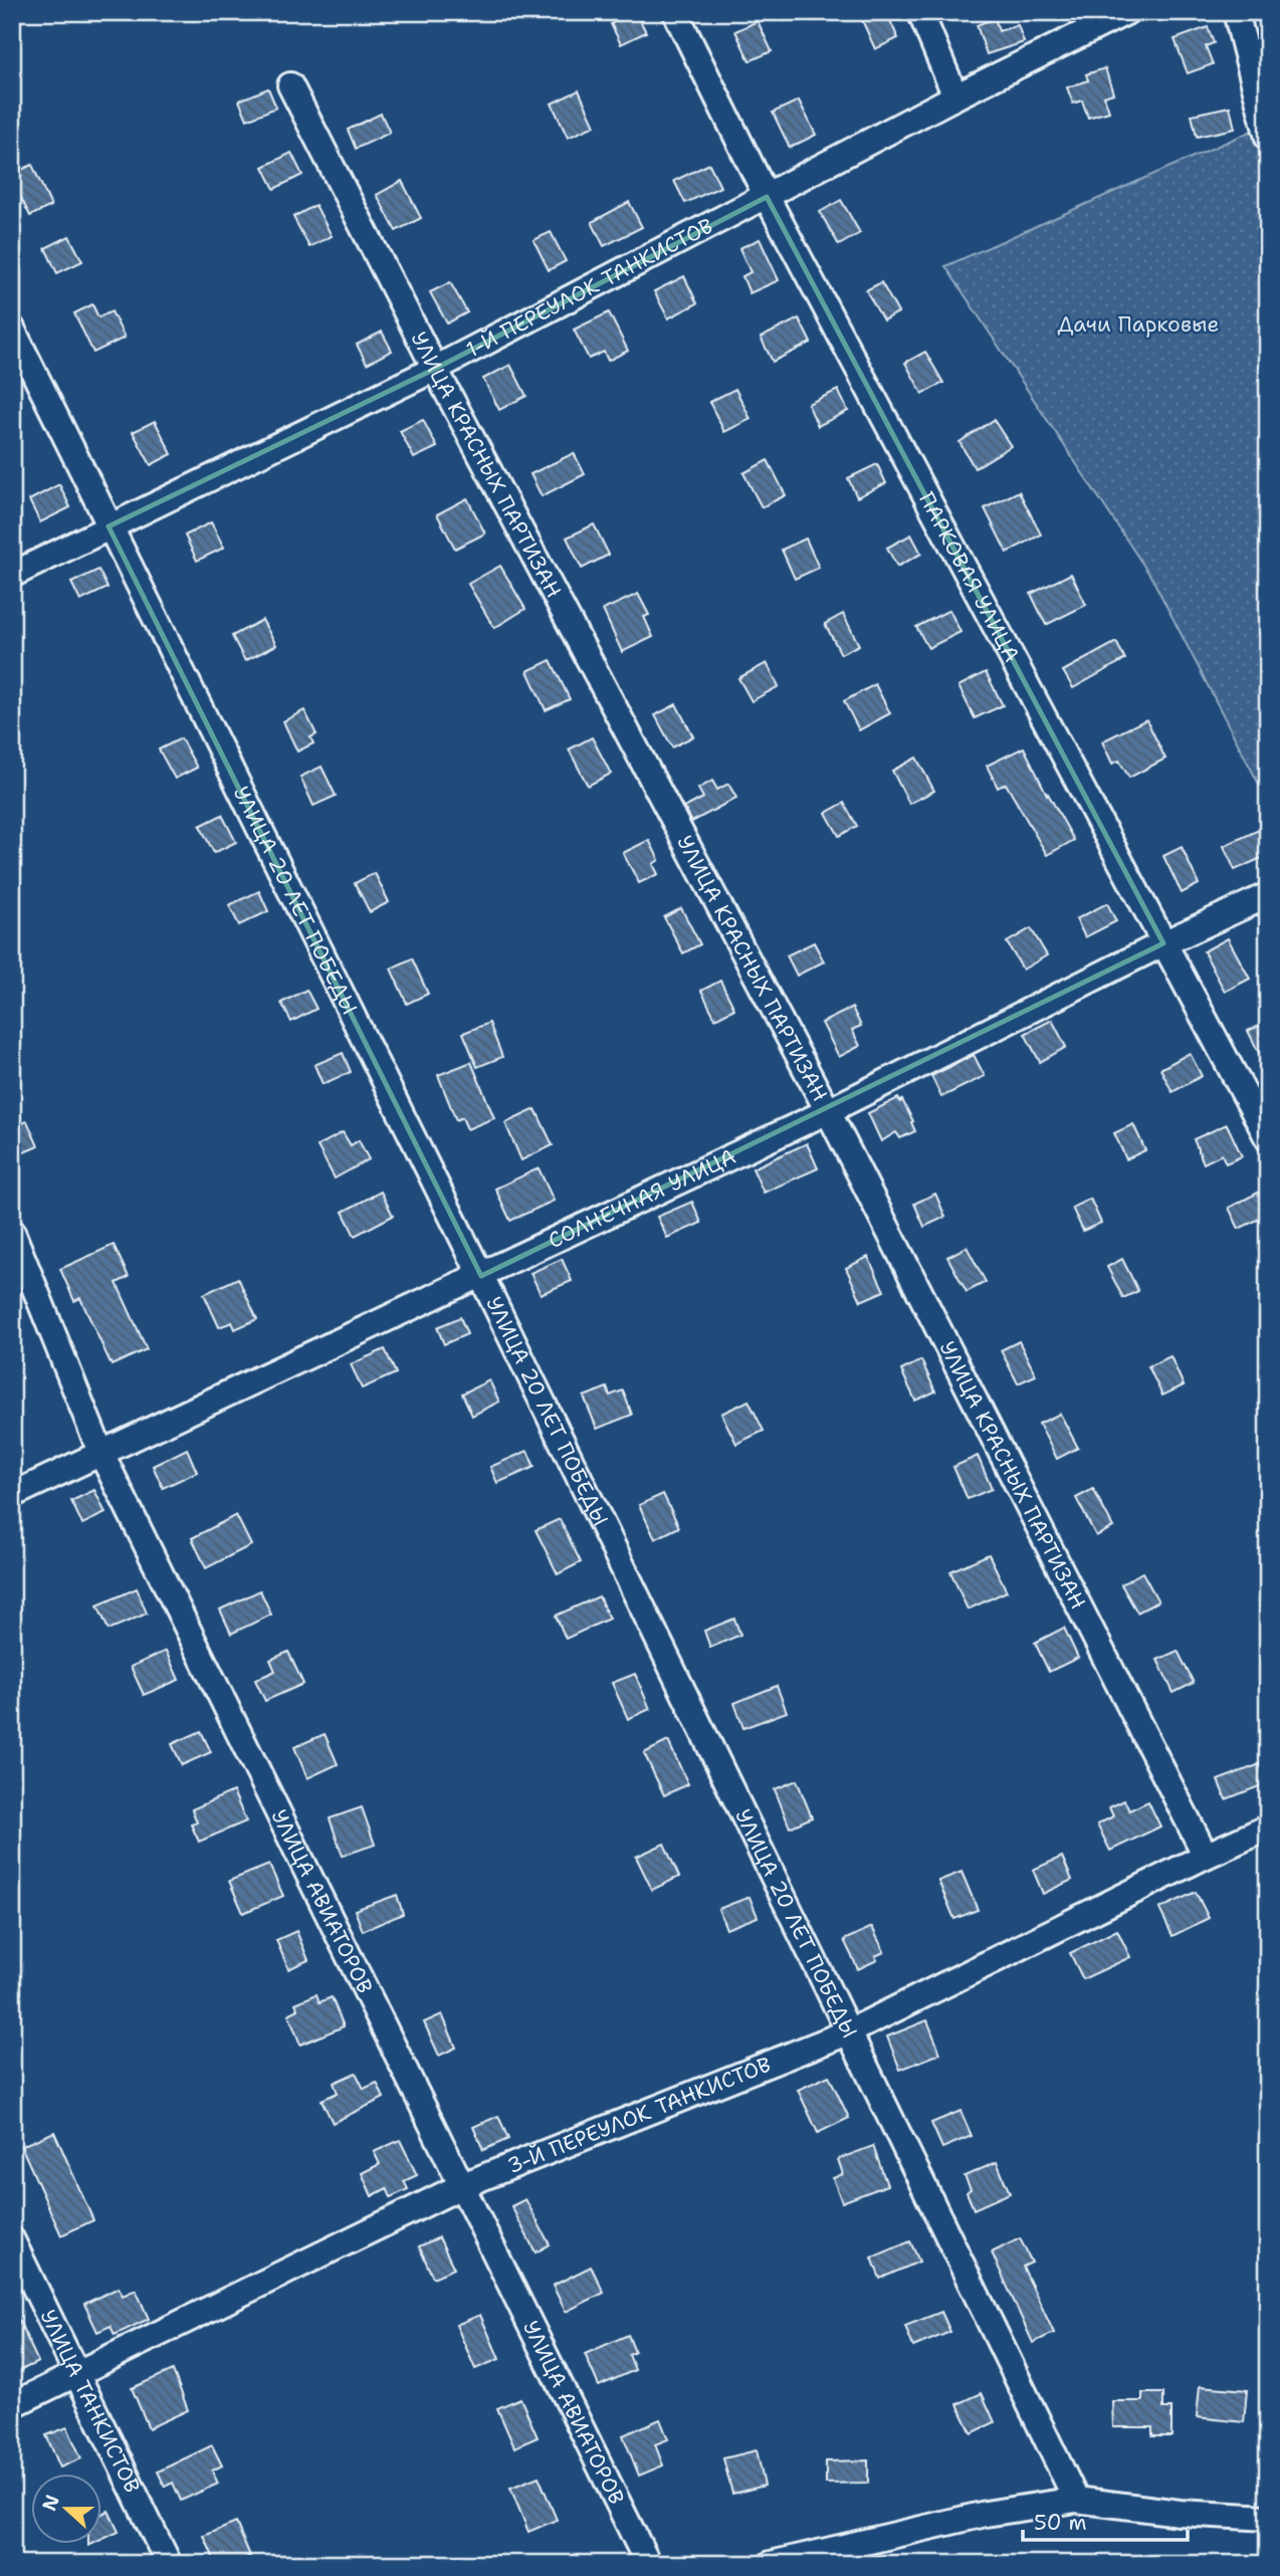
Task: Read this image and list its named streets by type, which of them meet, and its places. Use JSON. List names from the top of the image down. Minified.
{"streets":{"street":["1-Й ПЕРЕУЛОК ТАНКИСТОВ","УЛИЦА КРАСНЫХ ПАРТИЗАН","ПАРКОВАЯ УЛИЦА","УЛИЦА 20 ЛЕТ ПОБЕДЫ","СОЛНЕЧНАЯ УЛИЦА","УЛИЦА АВИАТОРОВ","3-Й ПЕРЕУЛОК ТАНКИСТОВ","УЛИЦА ТАНКИСТОВ"]},"crossings":[["1-Й ПЕРЕУЛОК ТАНКИСТОВ","УЛИЦА КРАСНЫХ ПАРТИЗАН"],["1-Й ПЕРЕУЛОК ТАНКИСТОВ","ПАРКОВАЯ УЛИЦА"],["1-Й ПЕРЕУЛОК ТАНКИСТОВ","УЛИЦА 20 ЛЕТ ПОБЕДЫ"],["УЛИЦА КРАСНЫХ ПАРТИЗАН","СОЛНЕЧНАЯ УЛИЦА"],["УЛИЦА КРАСНЫХ ПАРТИЗАН","3-Й ПЕРЕУЛОК ТАНКИСТОВ"],["ПАРКОВАЯ УЛИЦА","СОЛНЕЧНАЯ УЛИЦА"],["УЛИЦА 20 ЛЕТ ПОБЕДЫ","СОЛНЕЧНАЯ УЛИЦА"],["УЛИЦА 20 ЛЕТ ПОБЕДЫ","3-Й ПЕРЕУЛОК ТАНКИСТОВ"],["СОЛНЕЧНАЯ УЛИЦА","УЛИЦА АВИАТОРОВ"],["УЛИЦА АВИАТОРОВ","3-Й ПЕРЕУЛОК ТАНКИСТОВ"],["3-Й ПЕРЕУЛОК ТАНКИСТОВ","УЛИЦА ТАНКИСТОВ"]],"parks":["Дачи Парковые"],"scale_bar":"50 m","north":"left"}
